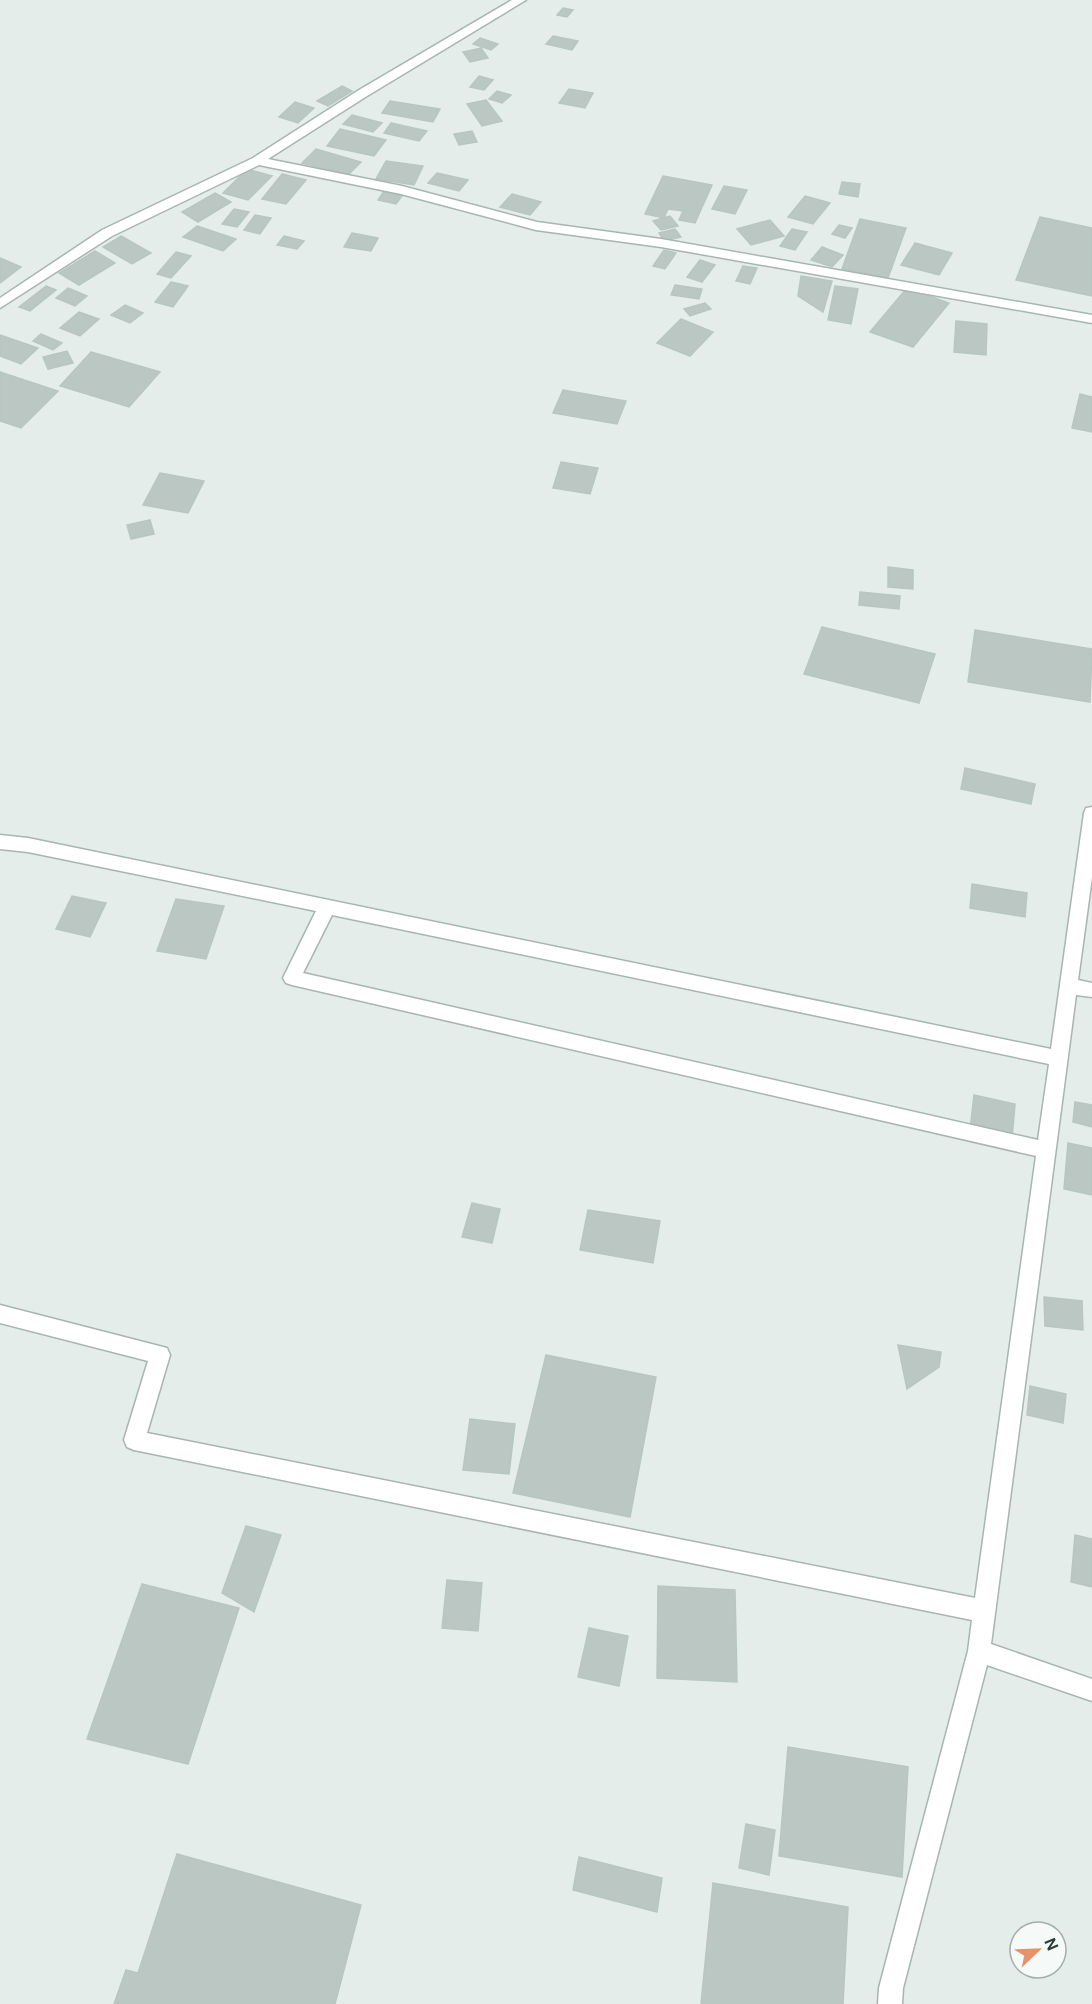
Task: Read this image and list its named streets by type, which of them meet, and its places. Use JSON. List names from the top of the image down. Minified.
{"north":"top right"}
